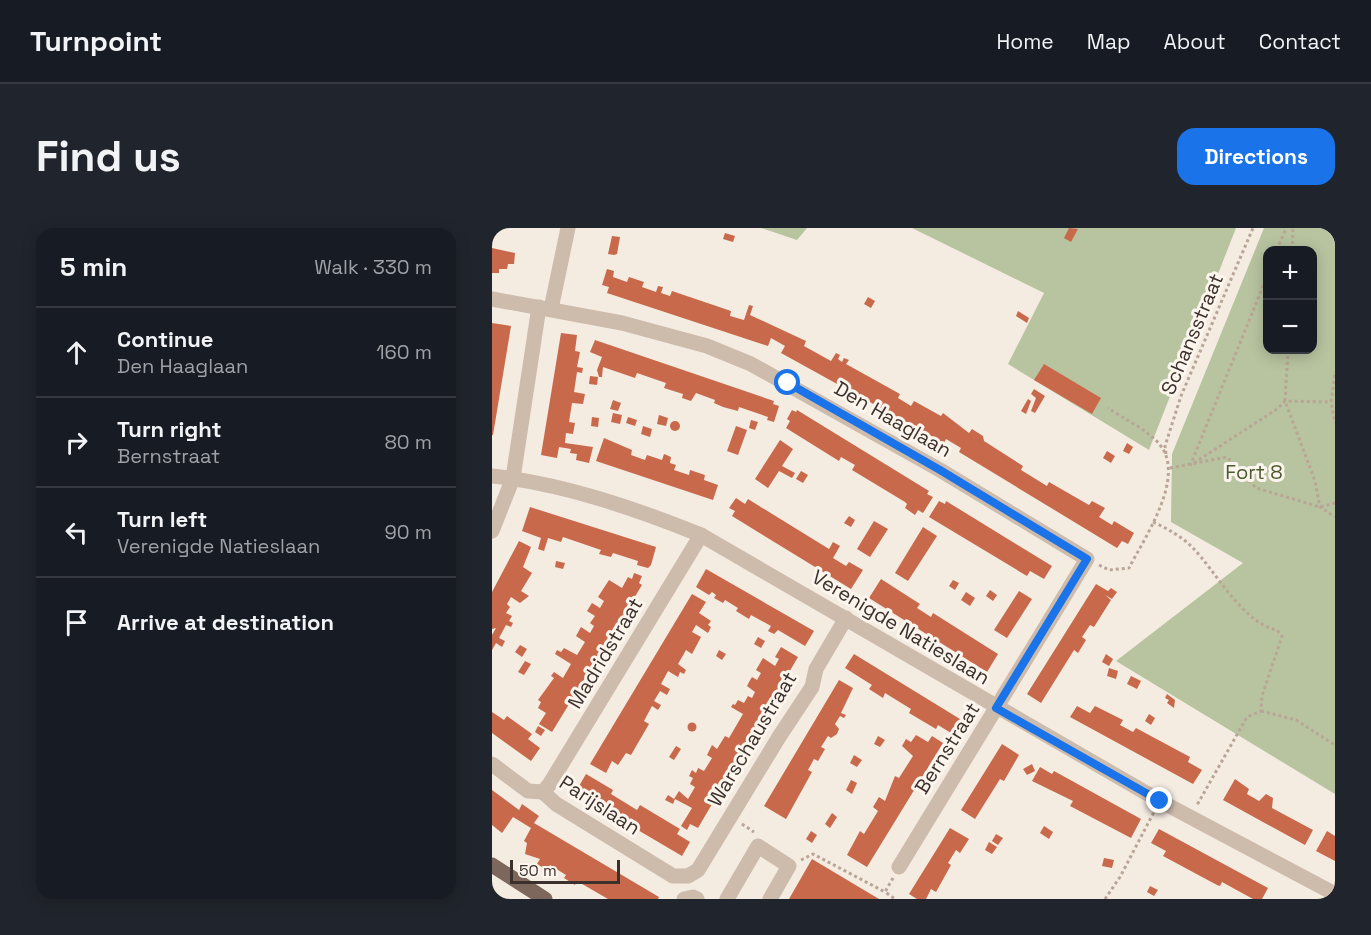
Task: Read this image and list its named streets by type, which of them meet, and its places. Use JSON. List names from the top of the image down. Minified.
{"streets":{"street":["Den Haaglaan","Verenigde Natieslaan","Madridstraat","Warschaustraat","Bernstraat","Parijslaan"],"path":["Schansstraat"]},"crossings":[["Den Haaglaan","Bernstraat"],["Verenigde Natieslaan","Madridstraat"],["Verenigde Natieslaan","Warschaustraat"],["Verenigde Natieslaan","Bernstraat"],["Madridstraat","Parijslaan"],["Warschaustraat","Parijslaan"]],"parks":["Fort 8"],"scale_bar":"50 m","page":{"header":"Turnpoint","nav":["Home","Map","About","Contact"],"buttons":"Directions","title":"Find us","heading":["5 min","Walk · 330 m"],"map_buttons":["+","−"],"list":[["Continue","Den Haaglaan","160 m"],["Turn right","Bernstraat","80 m"],["Turn left","Verenigde Natieslaan","90 m"],"Arrive at destination"],"scale":"50 m"}}
